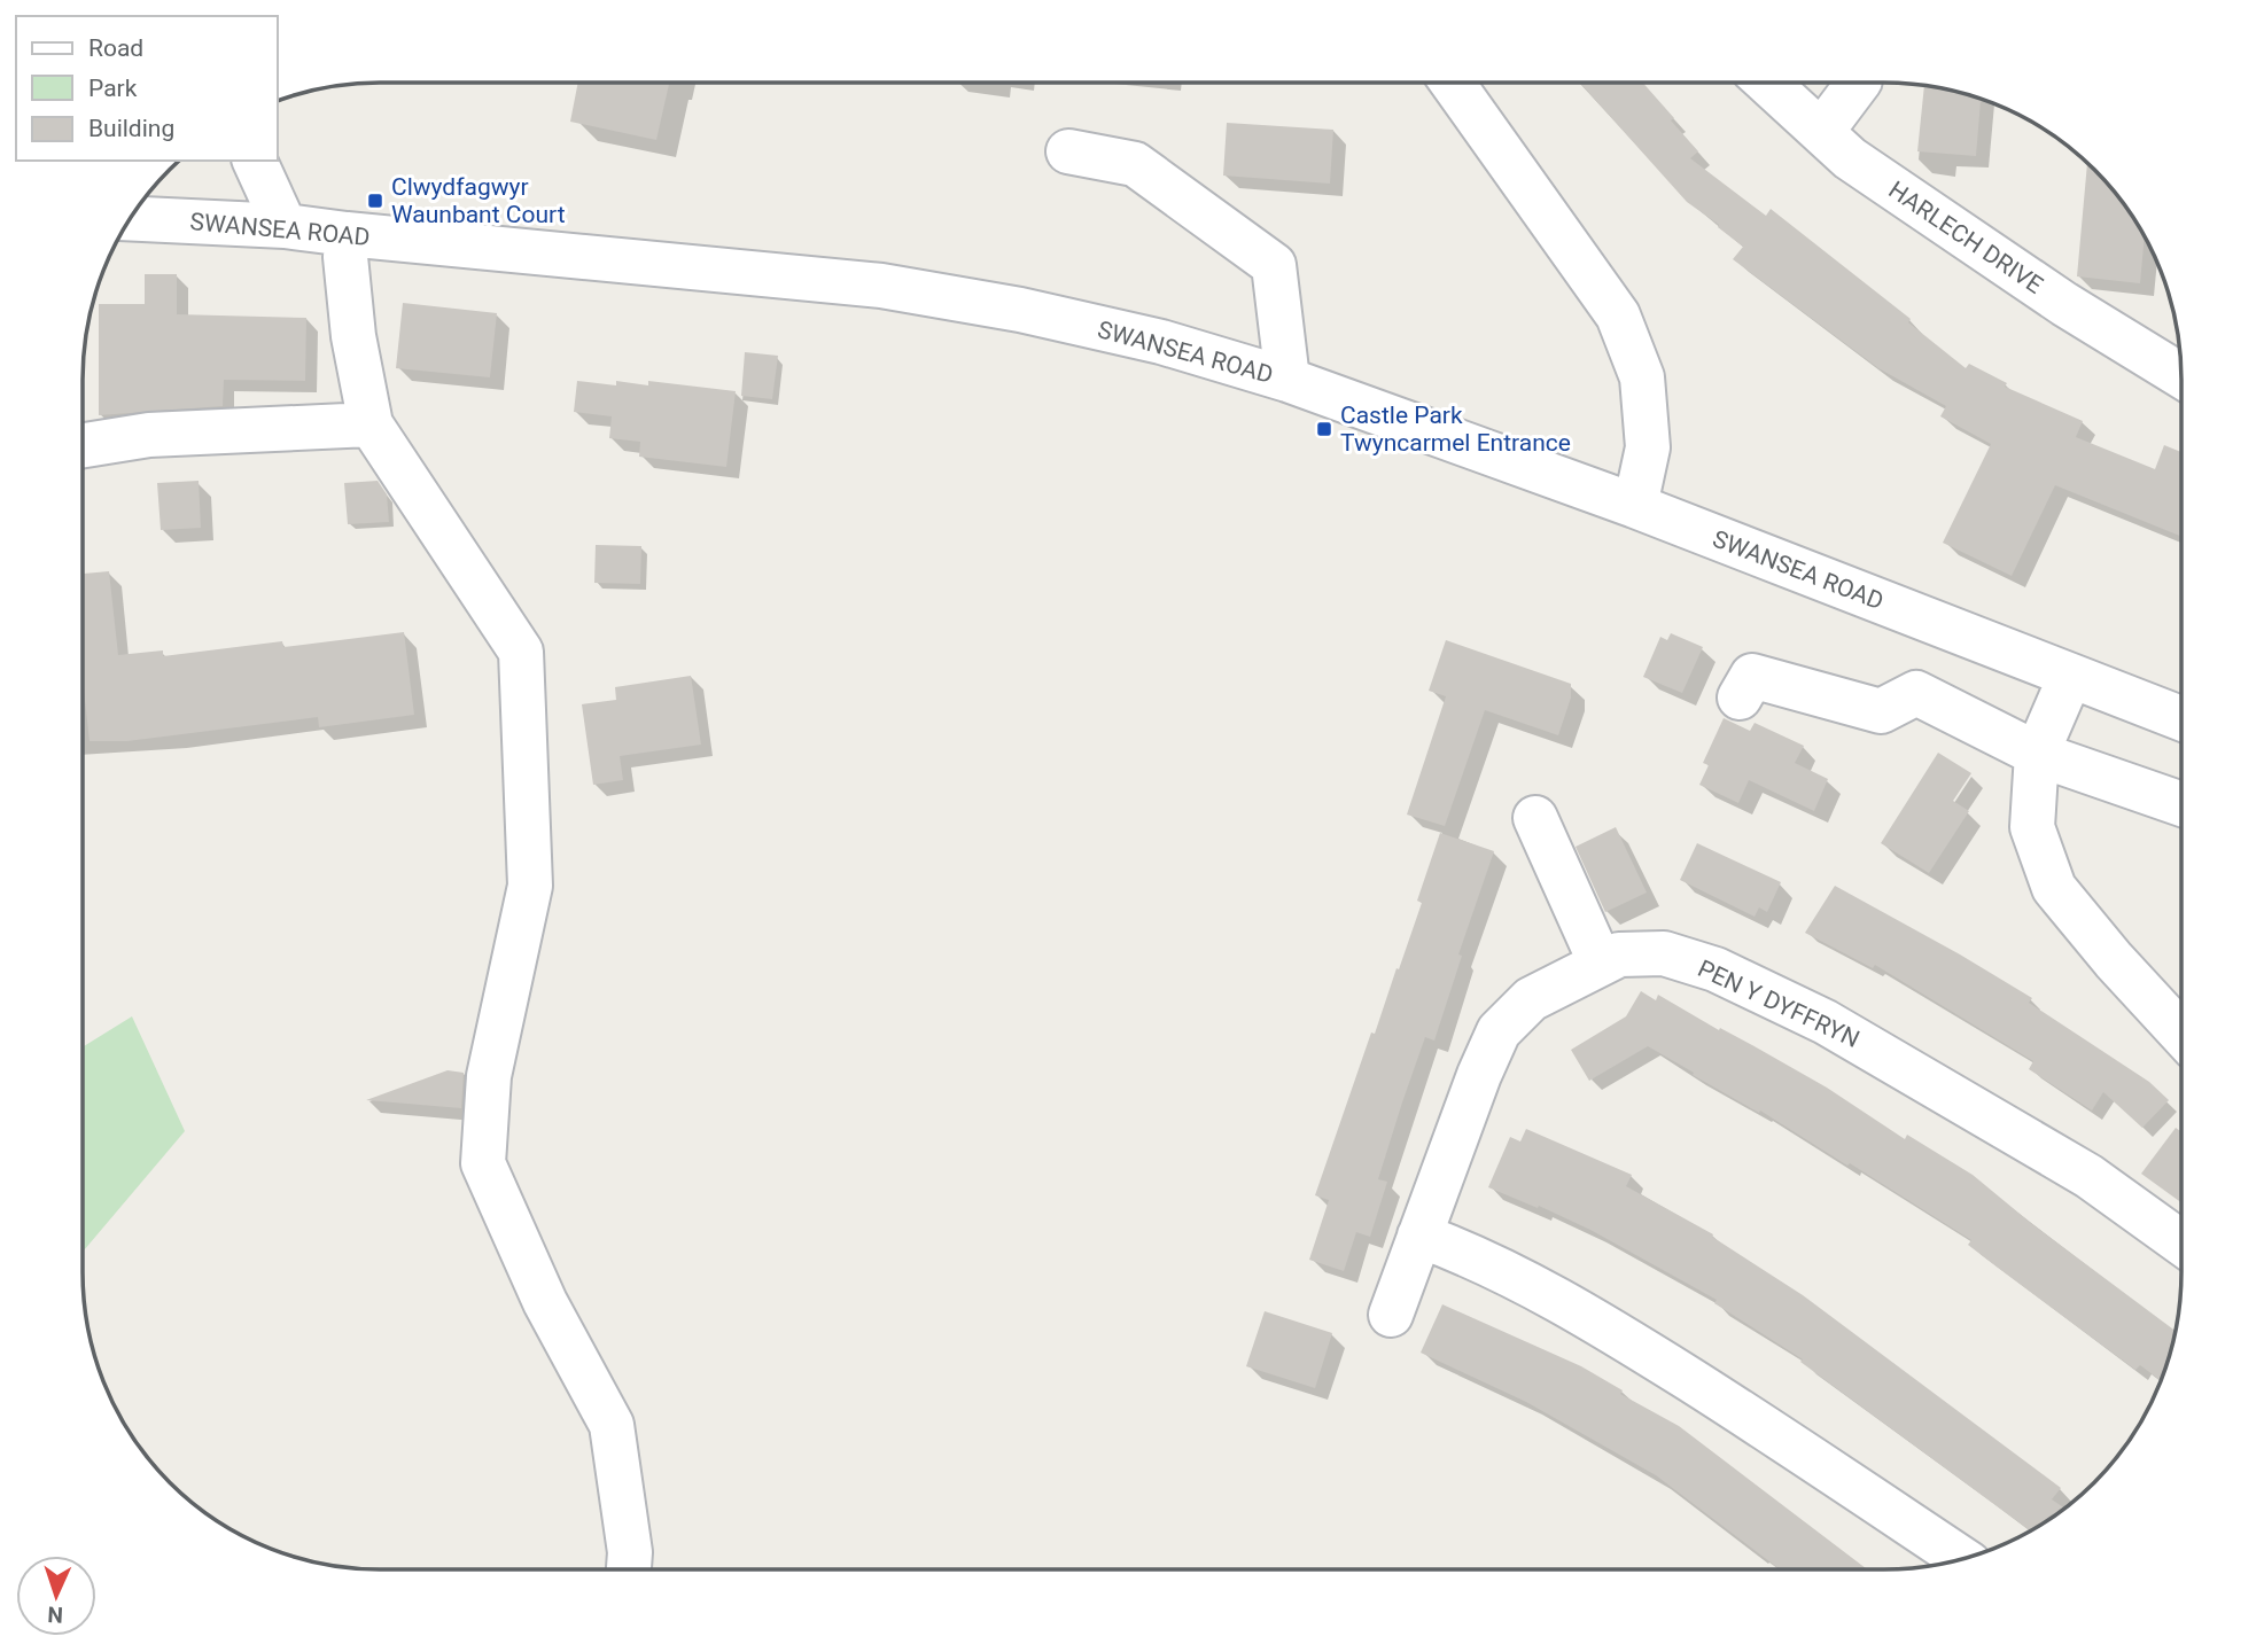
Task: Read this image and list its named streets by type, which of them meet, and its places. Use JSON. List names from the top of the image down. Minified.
{"streets":{"street":["SWANSEA ROAD","HARLECH DRIVE","PEN Y DYFFRYN"]},"places":{"transit":["Clwydfagwyr Waunbant Court","Castle Park Twyncarmel Entrance"]},"legend":["Road","Park","Building"],"north":"bottom"}
